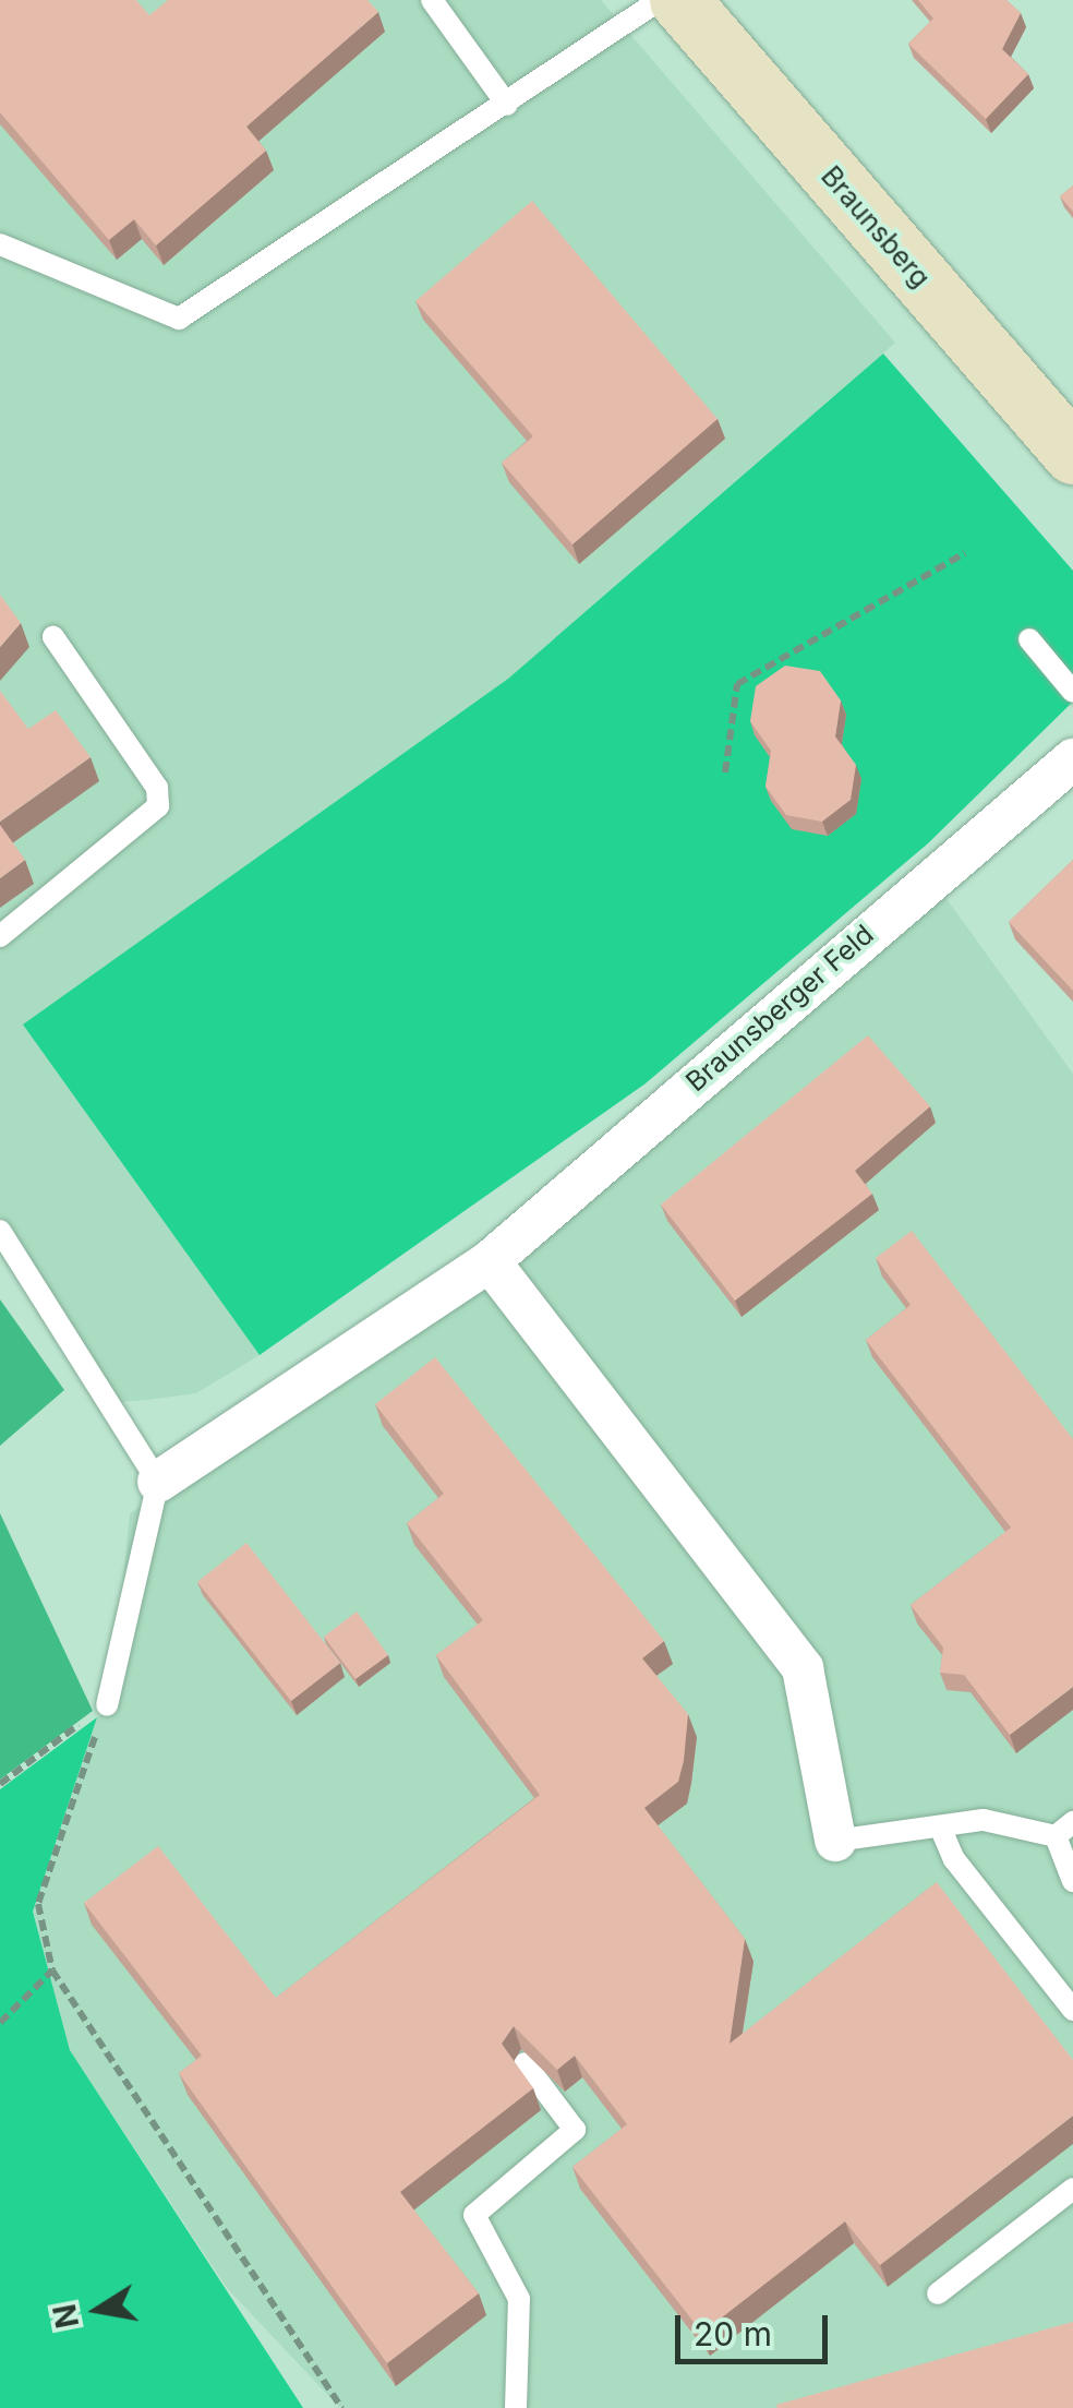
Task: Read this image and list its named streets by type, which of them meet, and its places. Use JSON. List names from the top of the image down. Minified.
{"streets":{"main road":["Braunsberg"],"street":["Braunsberger Feld"]},"scale_bar":"20 m","north":"left"}
